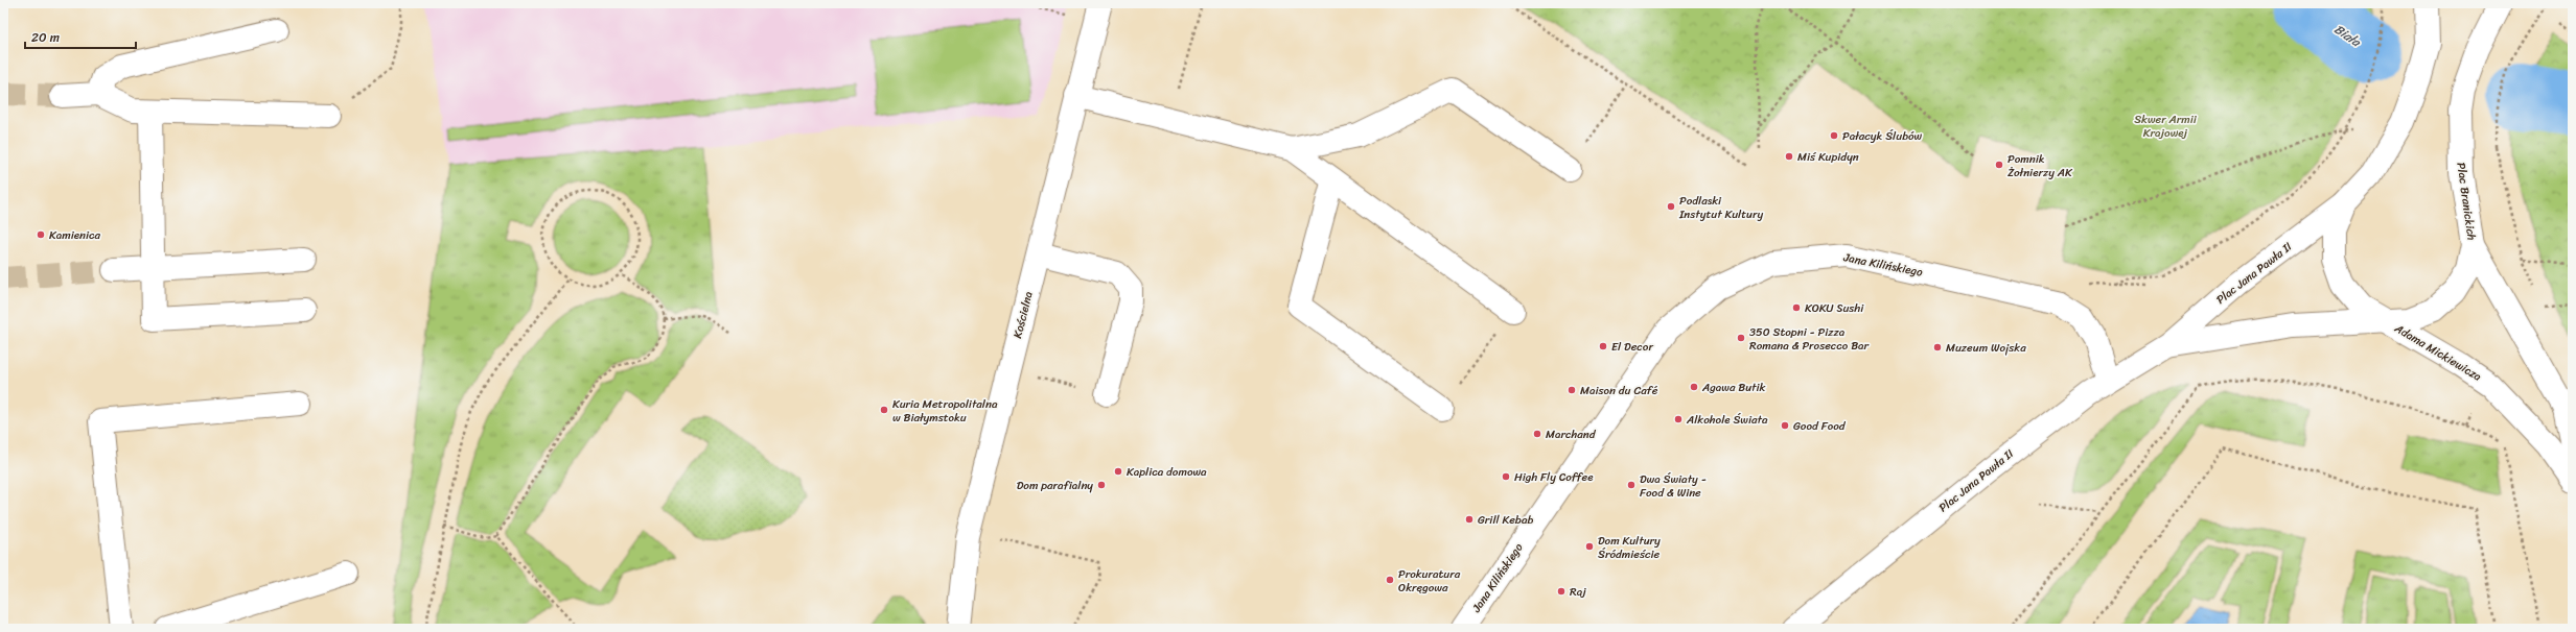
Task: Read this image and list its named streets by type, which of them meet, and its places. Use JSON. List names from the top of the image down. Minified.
{"streets":{"street":["Plac Branickich","Jana Kilińskiego","Plac Jana Pawła II","Kościelna","Adama Mickiewicza"]},"crossings":[["Plac Branickich","Plac Jana Pawła II"],["Plac Branickich","Adama Mickiewicza"],["Jana Kilińskiego","Plac Jana Pawła II"],["Plac Jana Pawła II","Adama Mickiewicza"]],"water":["Biała"],"parks":["Skwer Armii Krajowej"],"places":["Pałacyk Ślubów","Miś Kupidyn","Pomnik Żołnierzy AK","Podlaski Instytut Kultury","Kamienica","KOKU Sushi","350 Stopni - Pizza Romana & Prosecco Bar","El Decor","Muzeum Wojska","Agawa Butik","Maison du Café","Kuria Metropolitalna w Białymstoku","Alkohole Świata","Good Food","Marchand","Kaplica domowa","High Fly Coffee","Dom parafialny","Dwa Światy - Food & Wine","Grill Kebab","Dom Kultury Śródmieście","Prokuratura Okręgowa","Raj"],"scale_bar":"20 m"}
